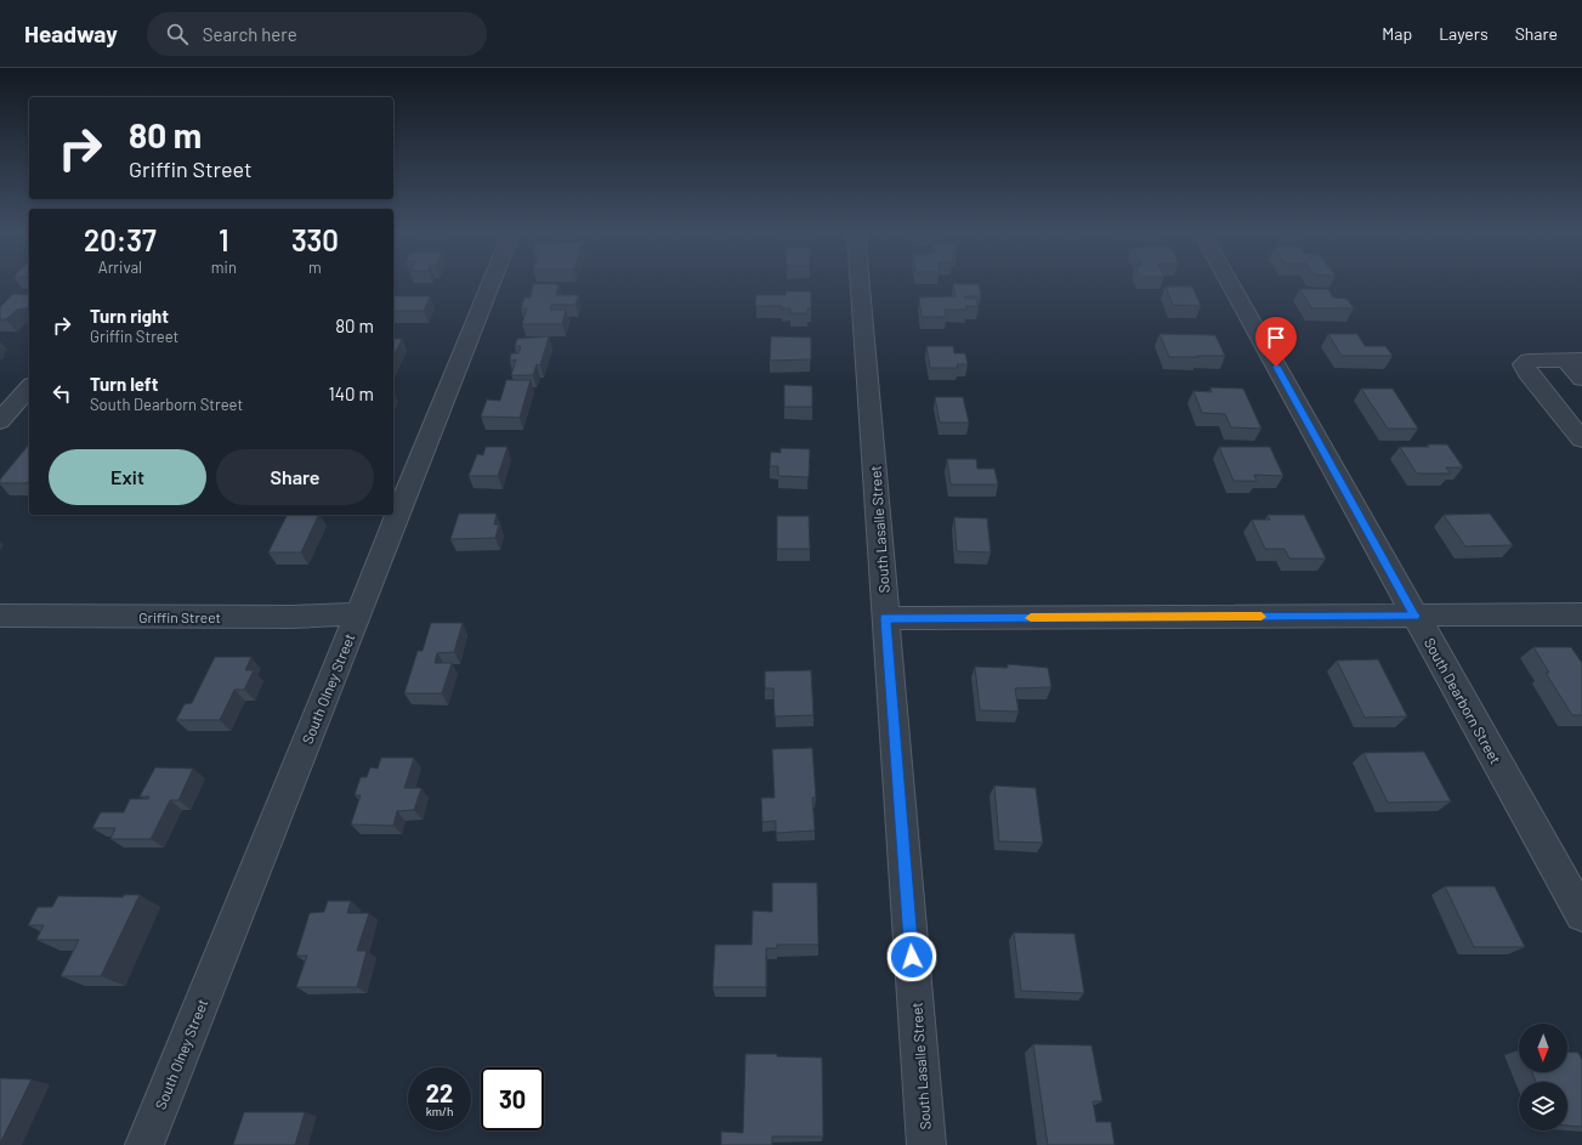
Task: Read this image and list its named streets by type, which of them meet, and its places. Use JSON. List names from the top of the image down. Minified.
{"streets":{"street":["South Lasalle Street","Griffin Street","South Olney Street","South Dearborn Street"]},"crossings":[["Griffin Street","South Olney Street"]],"north":"bottom","page":{"header":"Headway","search":"Search here","nav":["Map","Layers","Share"],"turn":["80 m","Griffin Street"],"eta":["20:37","Arrival","1","min","330","m"],"list":[{"name":"Turn right","note":"Griffin Street","value":"80 m"},{"name":"Turn left","note":"South Dearborn Street","value":"140 m"}],"buttons":["Exit","Share"],"speed":"22 km/h","limit":"30"}}
